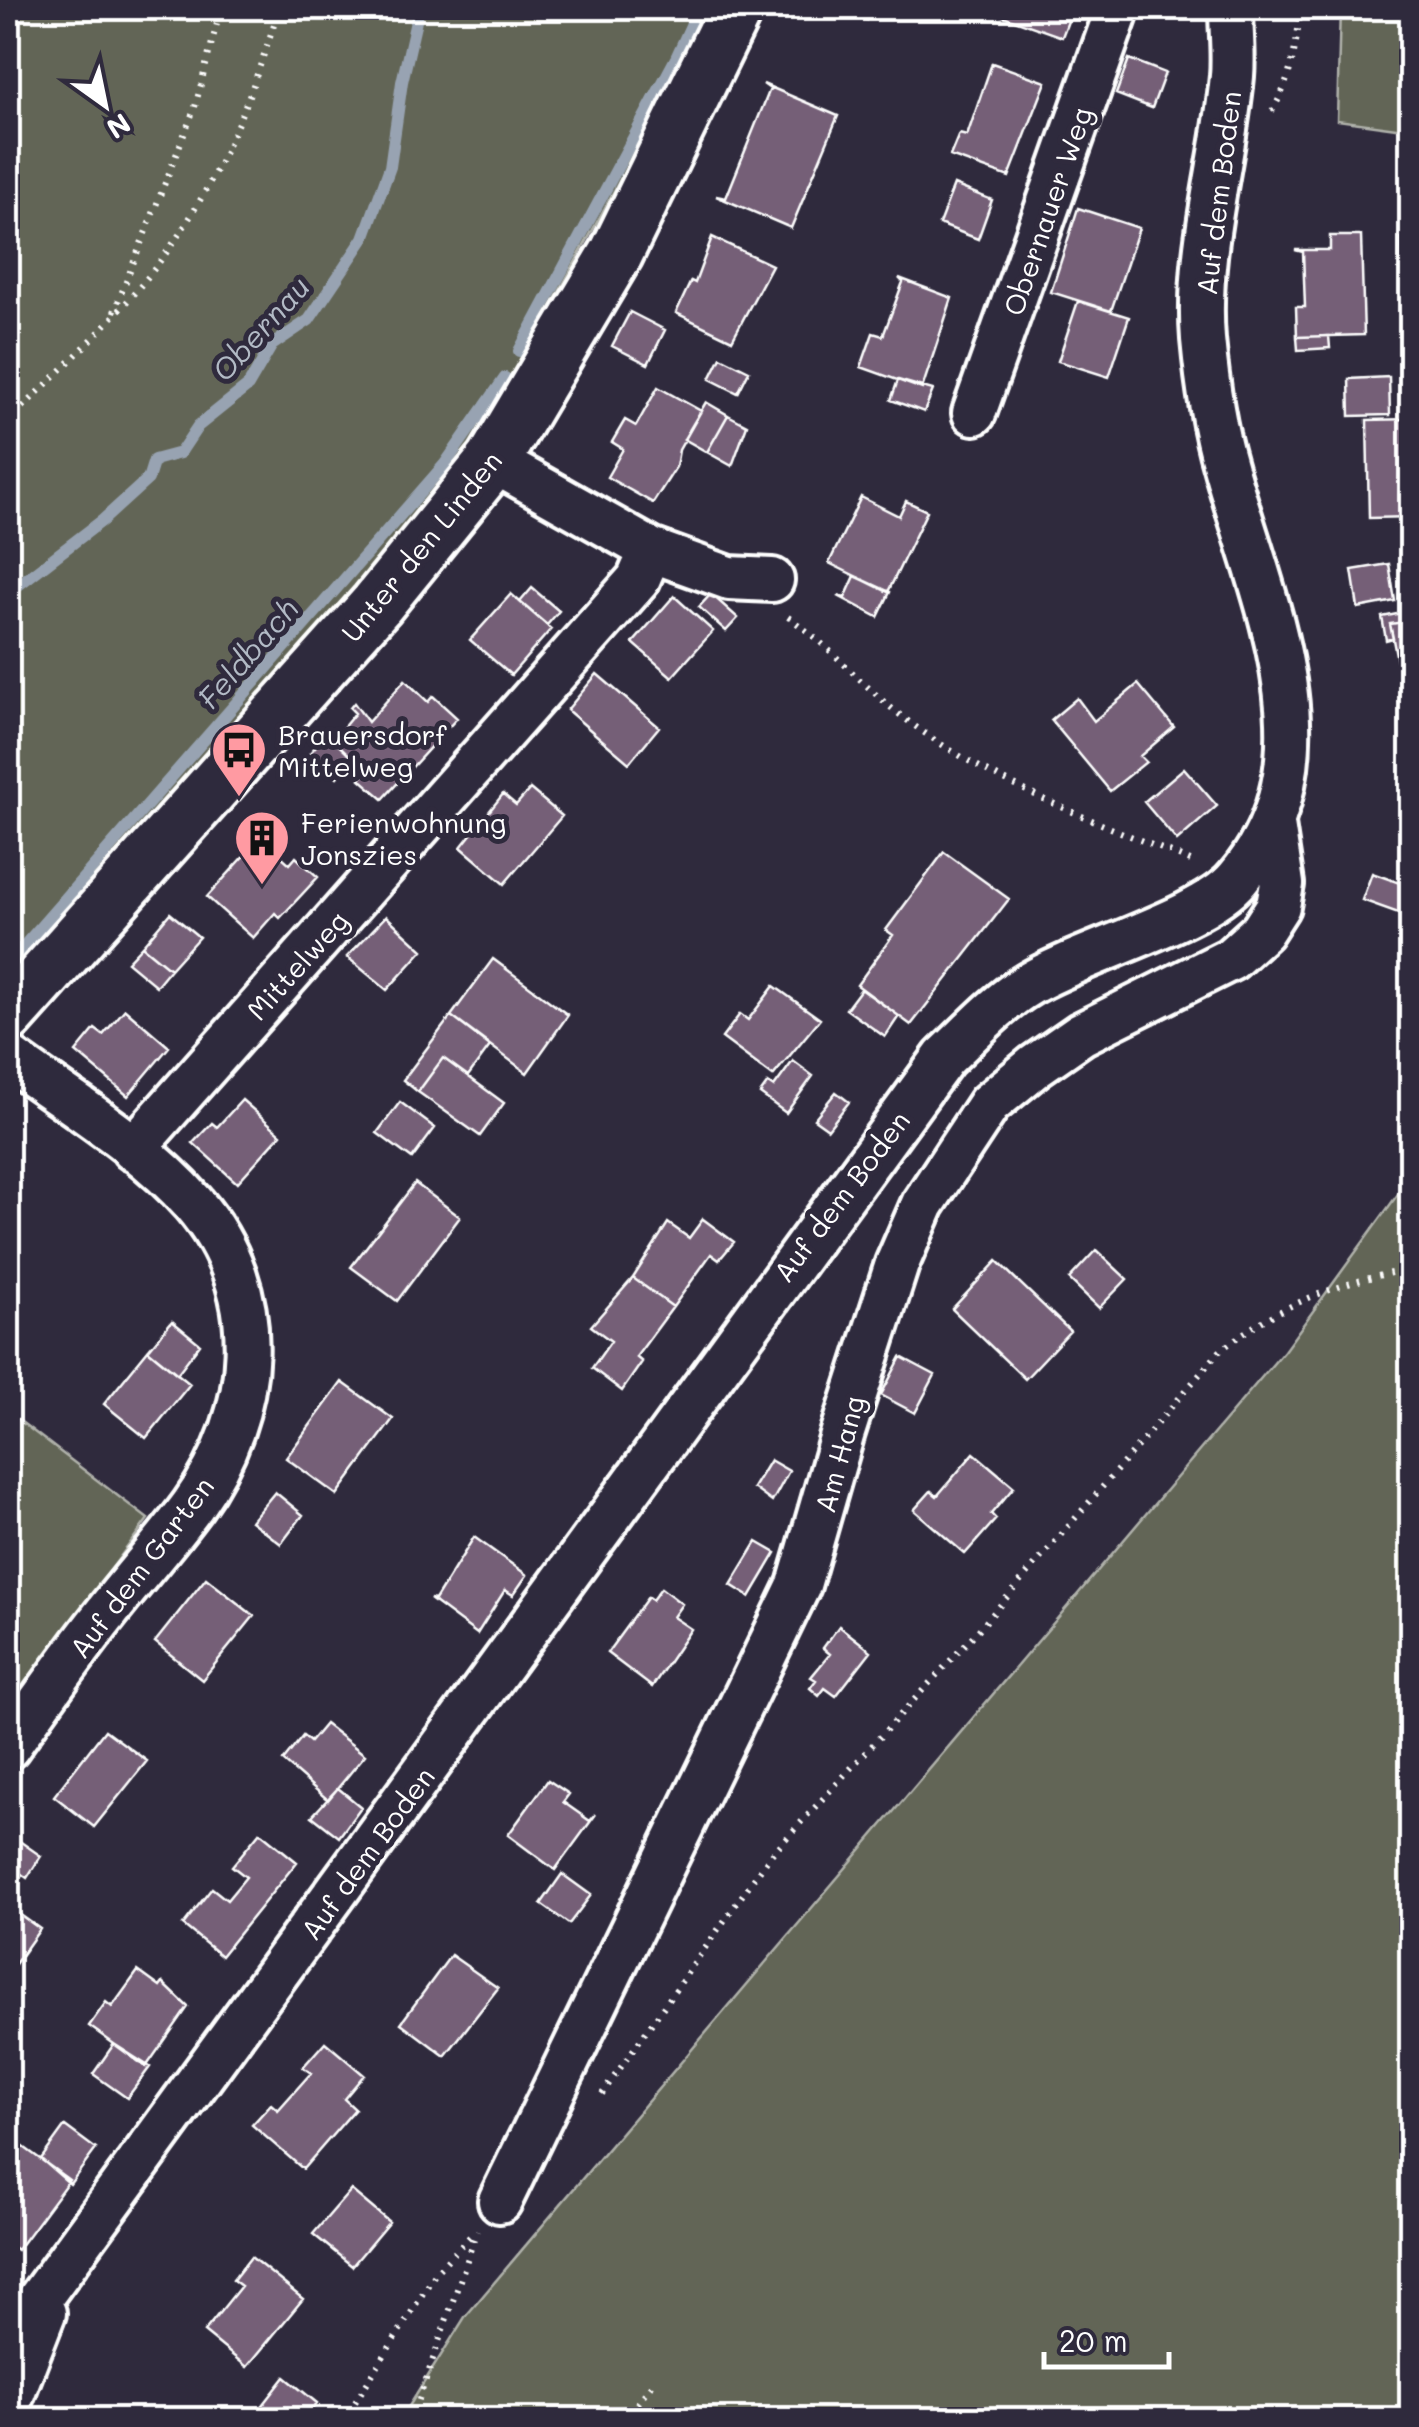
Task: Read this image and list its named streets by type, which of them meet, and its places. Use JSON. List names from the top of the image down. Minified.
{"streets":{"street":["Auf dem Boden","Obernauer Weg","Unter den Linden","Mittelweg","Am Hang","Auf dem Garten"]},"crossings":[["Auf dem Boden","Am Hang"],["Mittelweg","Auf dem Garten"]],"water":["Obernau","Feldbach"],"places":{"bus stop":["Brauersdorf Mittelweg"],"building":["Ferienwohnung Jonszies"]},"scale_bar":"20 m","north":"bottom right"}
